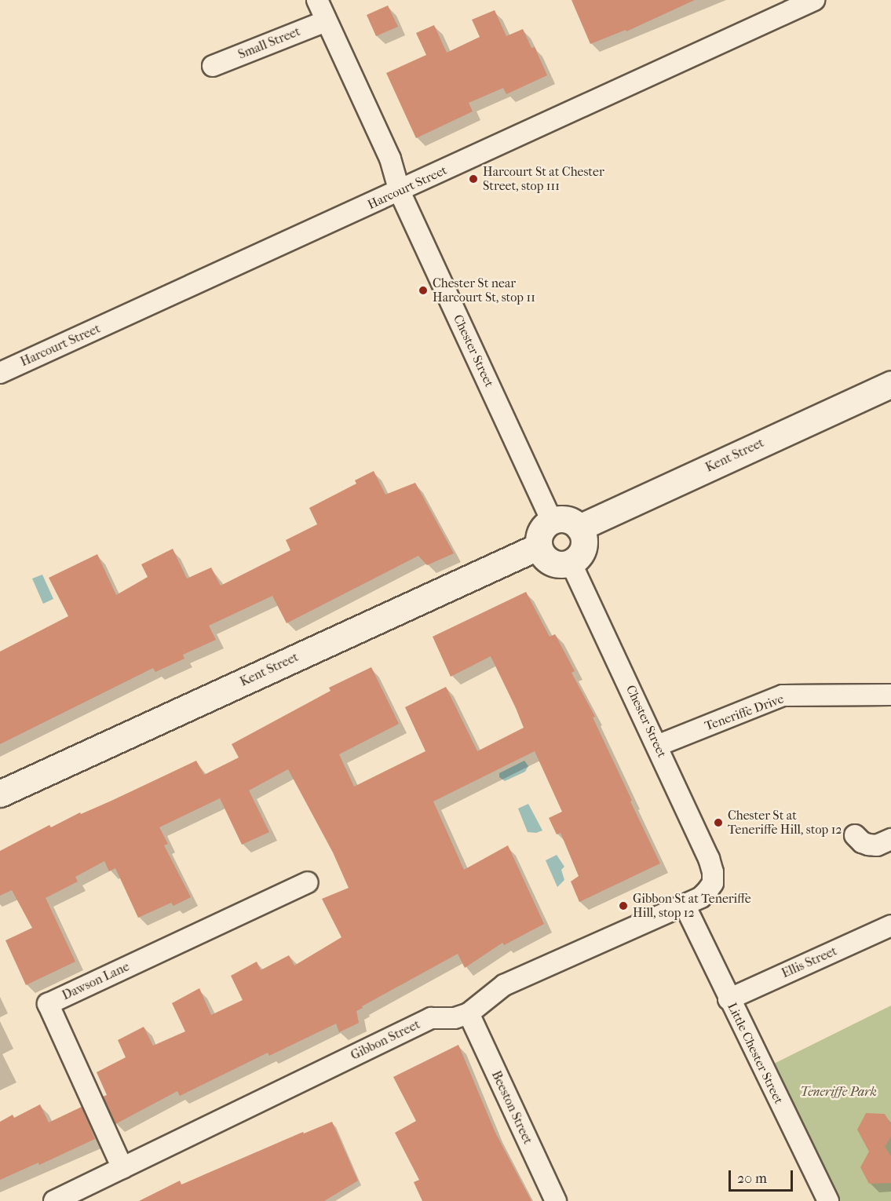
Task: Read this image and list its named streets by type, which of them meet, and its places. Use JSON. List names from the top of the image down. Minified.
{"streets":{"street":["Small Street","Harcourt Street","Chester Street","Kent Street","Teneriffe Drive","Ellis Street","Dawson Lane","Gibbon Street","Little Chester Street","Beeston Street"]},"crossings":[["Small Street","Chester Street"],["Harcourt Street","Chester Street"],["Chester Street","Kent Street"],["Chester Street","Teneriffe Drive"],["Chester Street","Gibbon Street"],["Ellis Street","Little Chester Street"],["Dawson Lane","Gibbon Street"],["Gibbon Street","Little Chester Street"],["Gibbon Street","Beeston Street"]],"parks":["Teneriffe Park"],"places":["Harcourt St at Chester Street, stop 111","Chester St near Harcourt St, stop 11","Chester St at Teneriffe Hill, stop 12","Gibbon St at Teneriffe Hill, stop 12"],"scale_bar":"20 m"}
